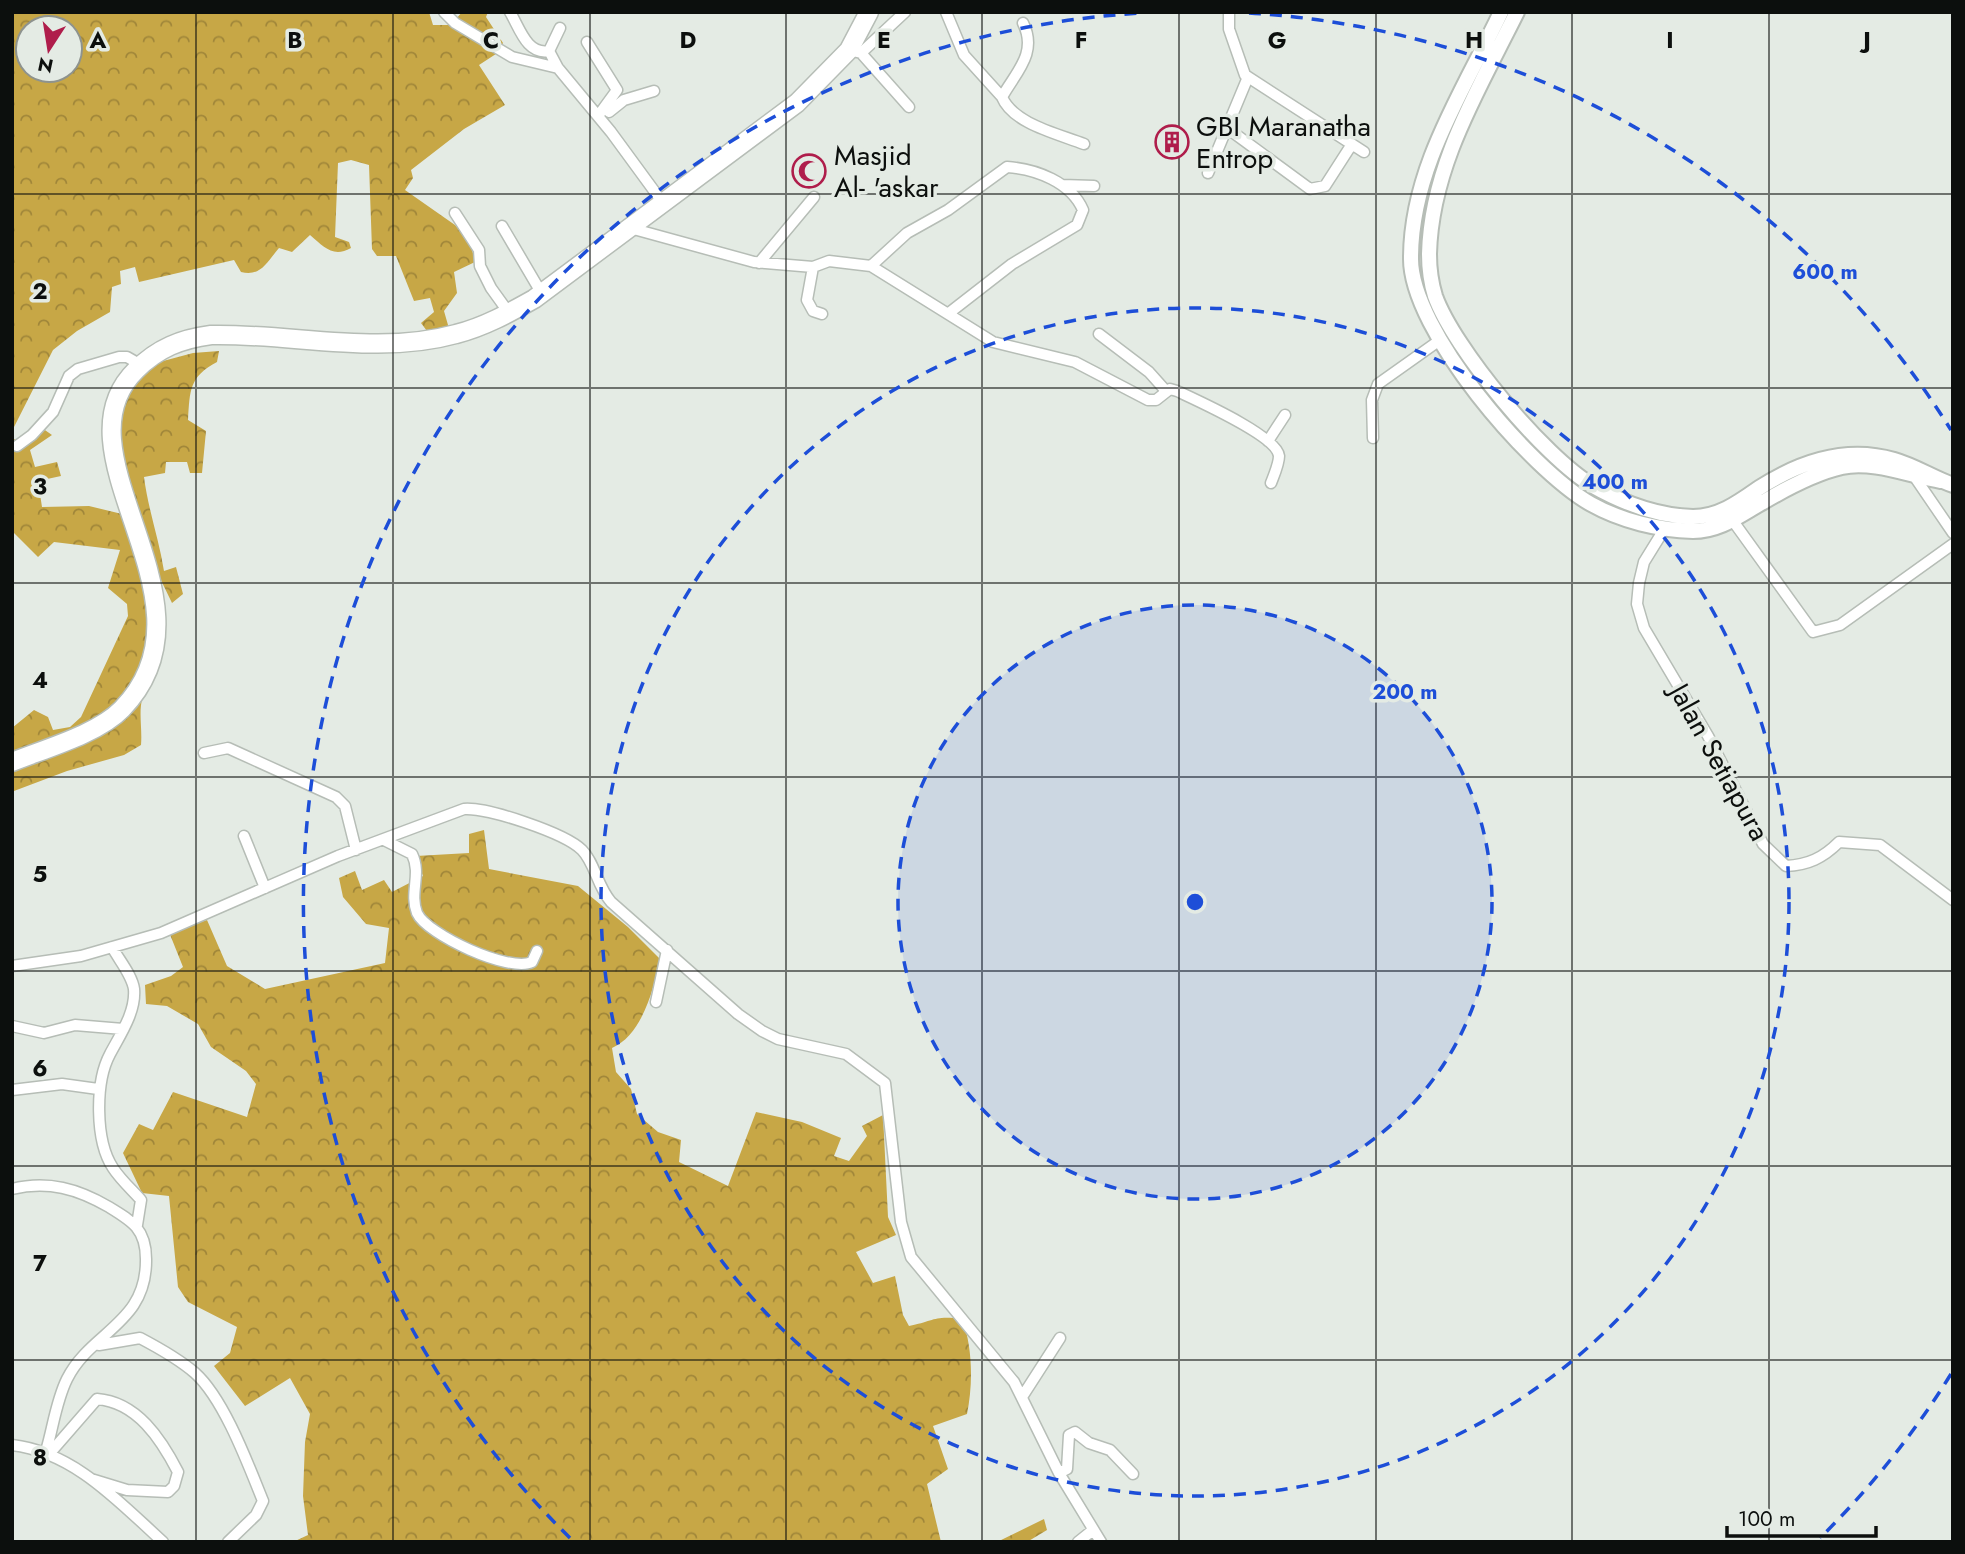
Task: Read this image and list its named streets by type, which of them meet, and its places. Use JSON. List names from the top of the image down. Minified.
{"streets":{"street":["Jalan Setiapura"]},"places":{"building":["GBI Maranatha Entrop"],"mosque":["Masjid Al- 'askar"]},"scale_bar":"100 m","north":"bottom","grid":{"columns":["A","B","C","D","E","F","G","H","I","J"],"rows":["2","3","4","5","6","7","8"]},"rings":["600 m","400 m","200 m"]}
